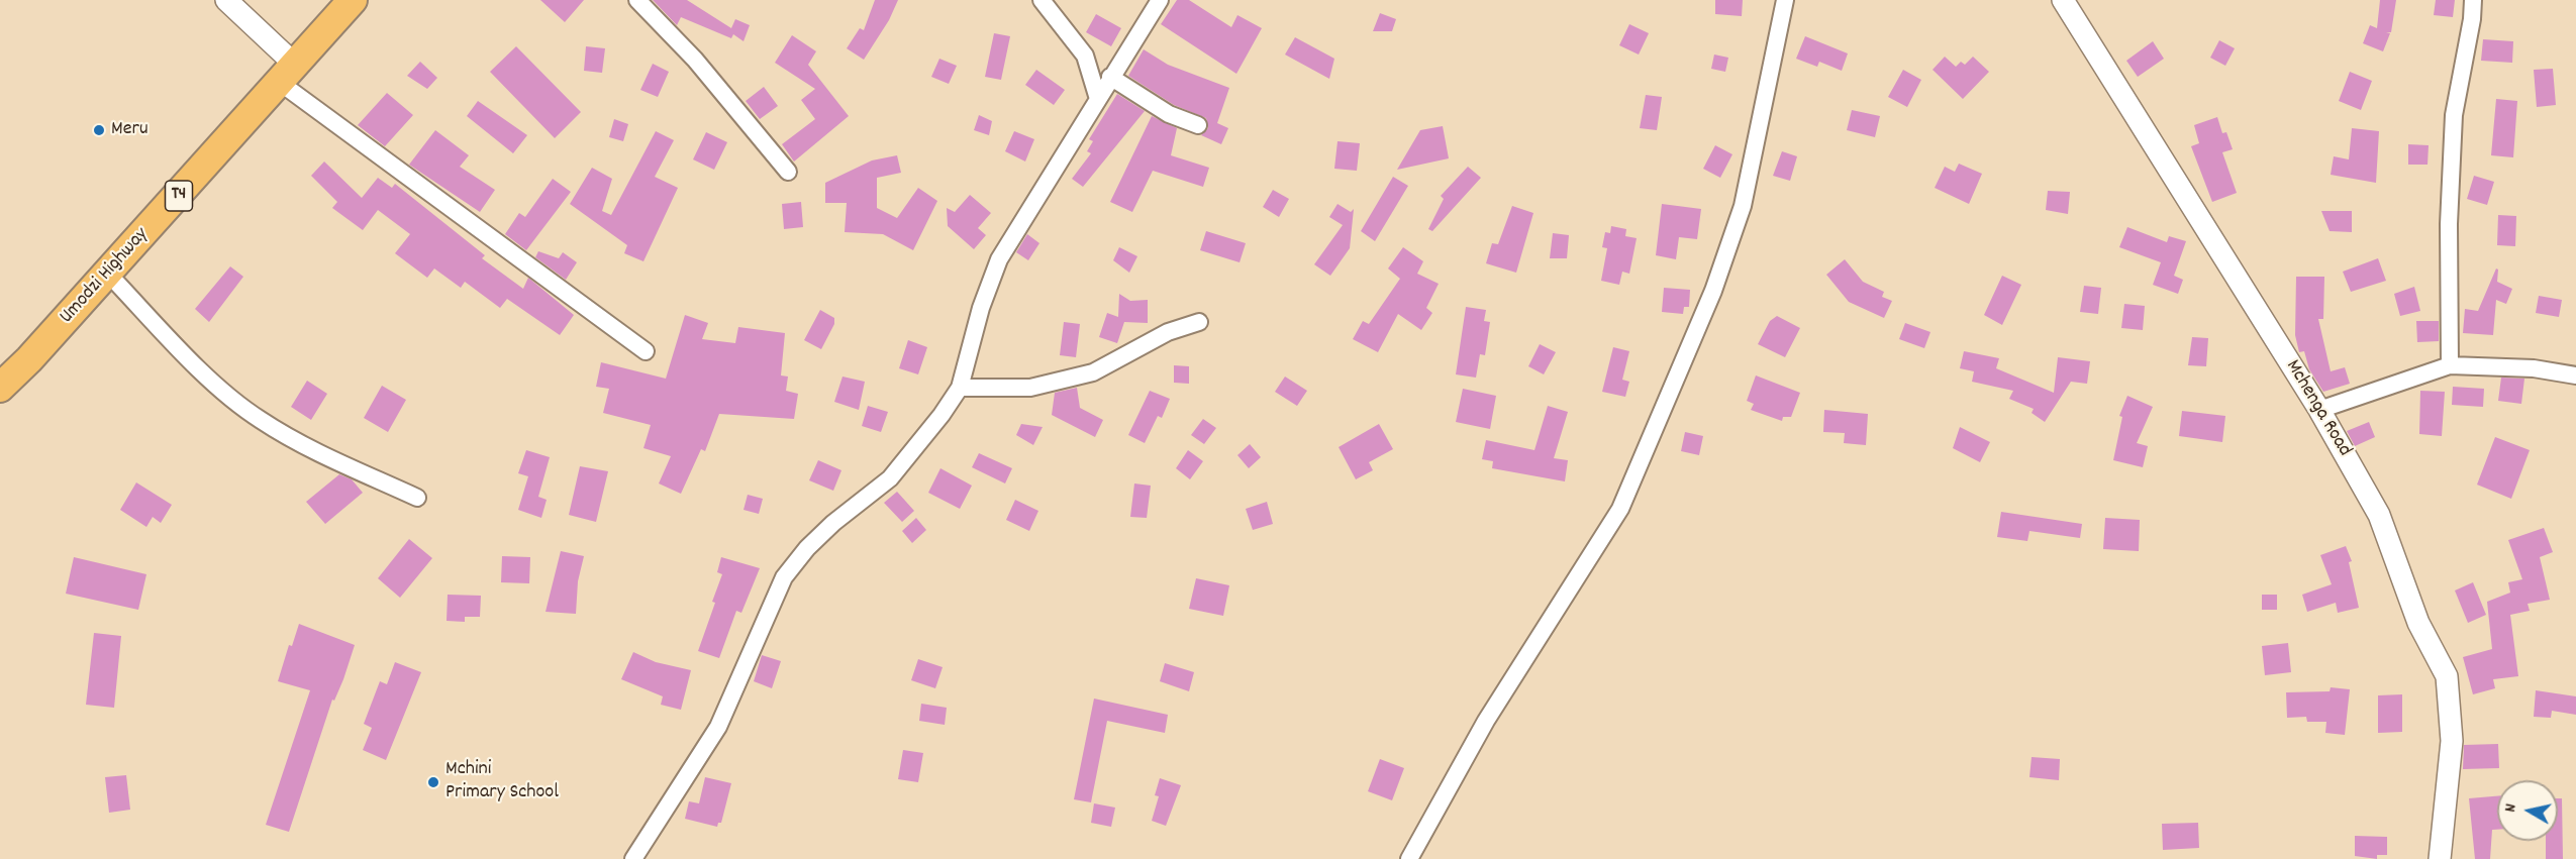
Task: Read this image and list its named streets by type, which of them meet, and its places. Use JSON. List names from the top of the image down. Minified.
{"streets":{"highway":["T4","Umodzi Highway"],"street":["Mchenga Road"]},"places":["Meru","Mchini Primary School"],"north":"left"}
